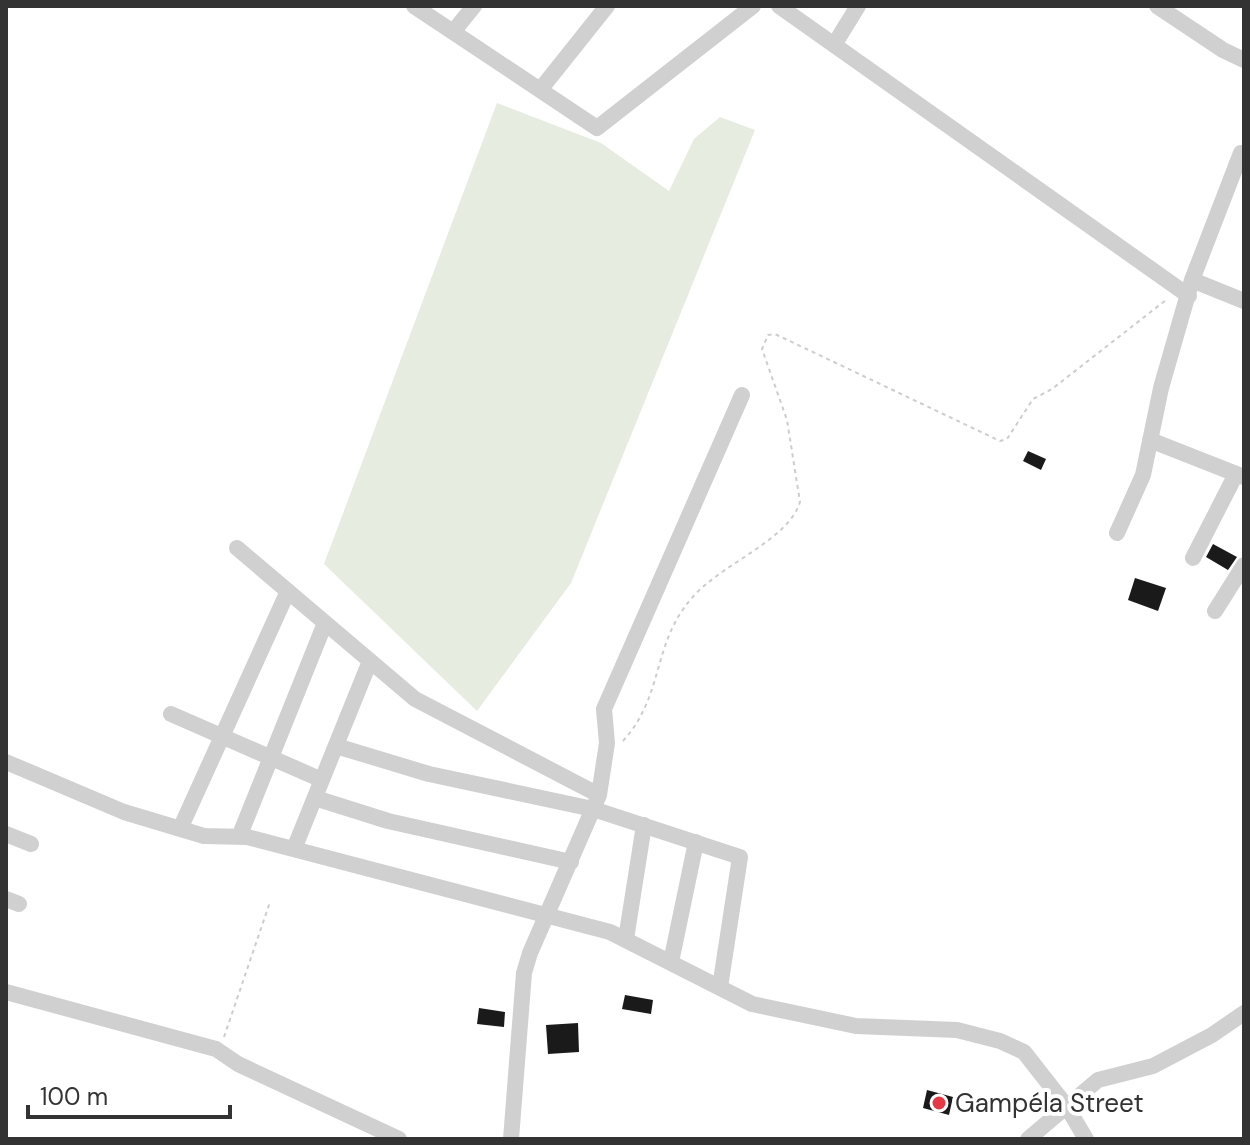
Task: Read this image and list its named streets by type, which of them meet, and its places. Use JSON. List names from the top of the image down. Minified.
{"places":["Gampéla Street"],"scale_bar":"100 m"}
